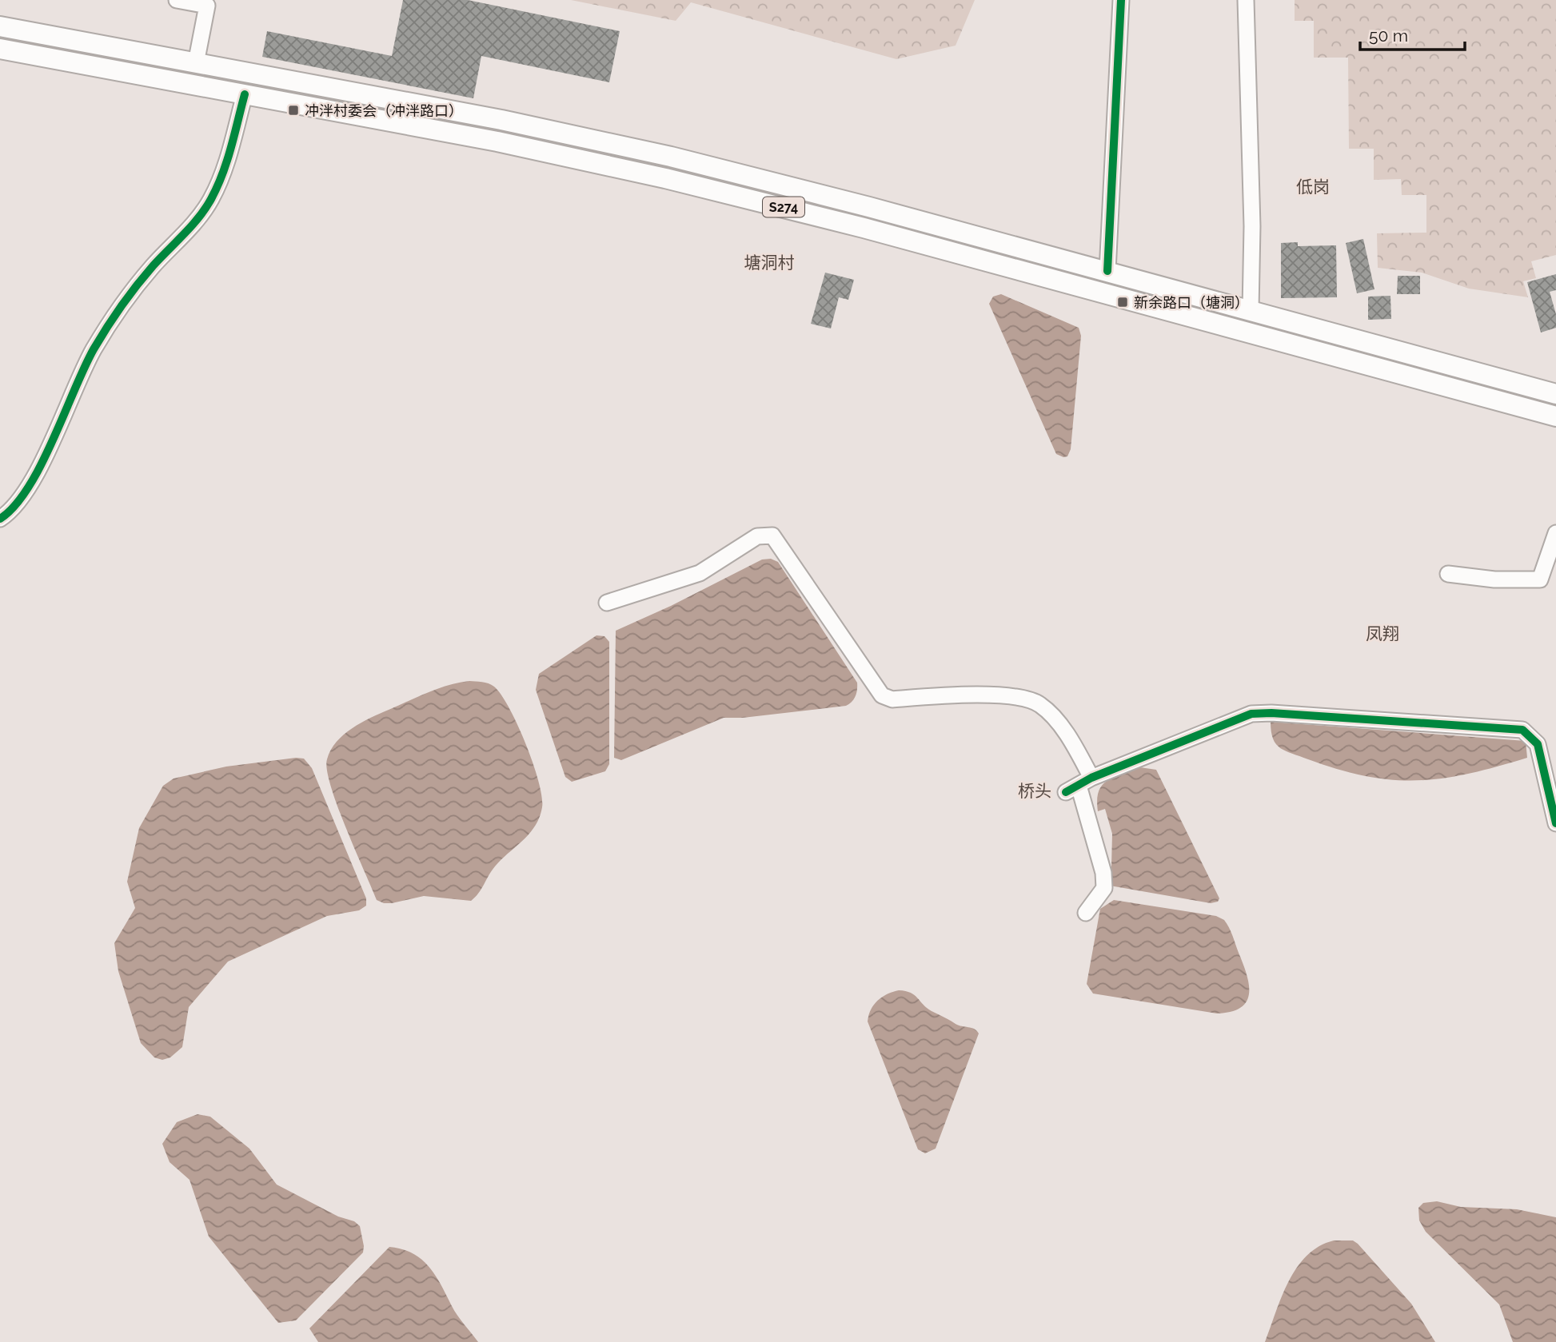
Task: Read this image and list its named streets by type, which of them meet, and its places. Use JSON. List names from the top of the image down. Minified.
{"streets":{"main road":["S274"]},"districts":["低岗","塘洞村","凤翔","桥头"],"places":{"transit":["冲泮村委会（冲泮路口）","新余路口（塘洞）"]},"scale_bar":"50 m"}
